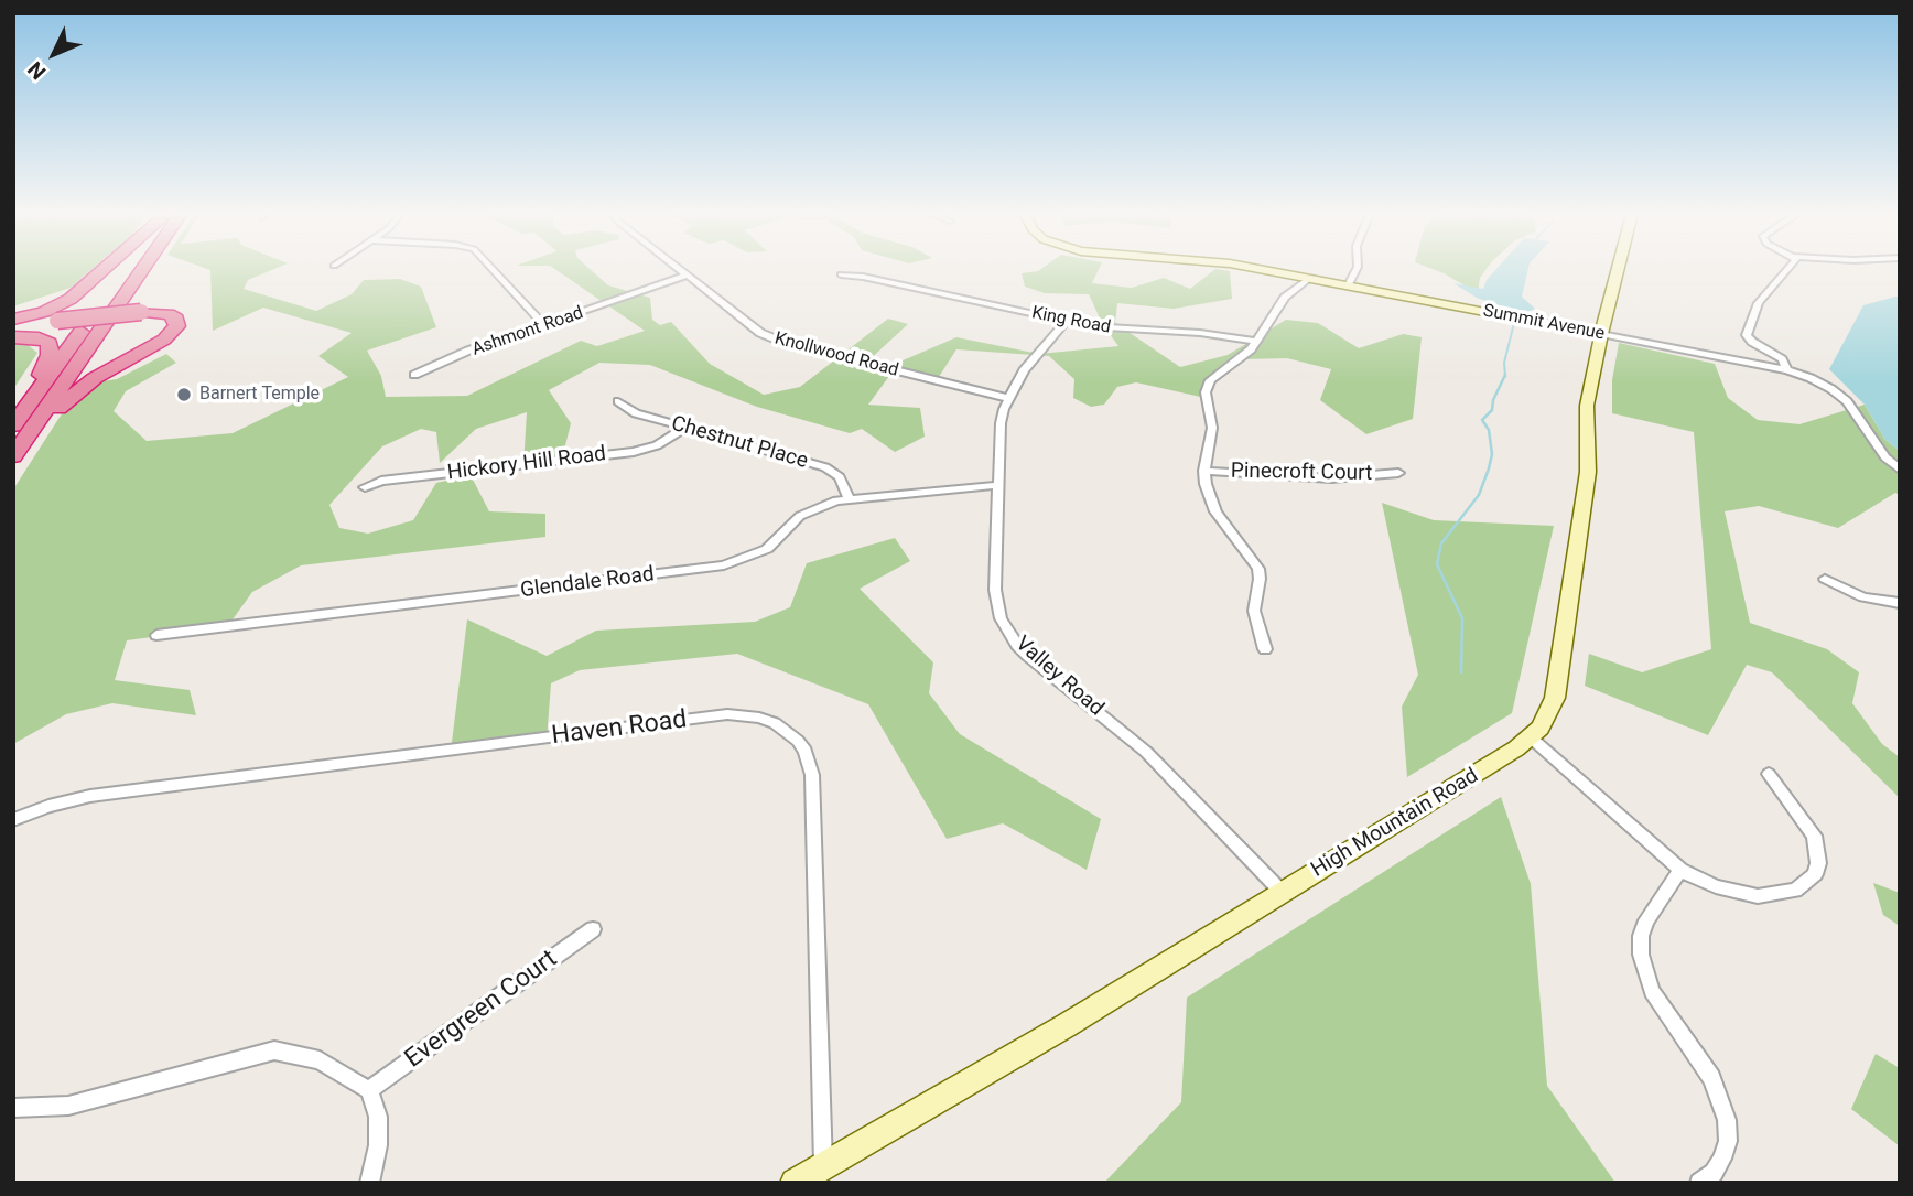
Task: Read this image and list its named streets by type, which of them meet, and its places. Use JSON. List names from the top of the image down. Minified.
{"streets":{"main road":["Summit Avenue","High Mountain Road"],"street":["King Road","Ashmont Road","Knollwood Road","Chestnut Place","Hickory Hill Road","Pinecroft Court","Glendale Road","Valley Road","Haven Road","Evergreen Court"]},"crossings":[["King Road","Valley Road"],["Summit Avenue","High Mountain Road"],["Ashmont Road","Knollwood Road"],["Knollwood Road","Valley Road"],["Chestnut Place","Hickory Hill Road"],["Chestnut Place","Glendale Road"],["Glendale Road","Valley Road"],["Valley Road","High Mountain Road"],["Haven Road","High Mountain Road"]],"places":["Barnert Temple"],"north":"bottom left"}
